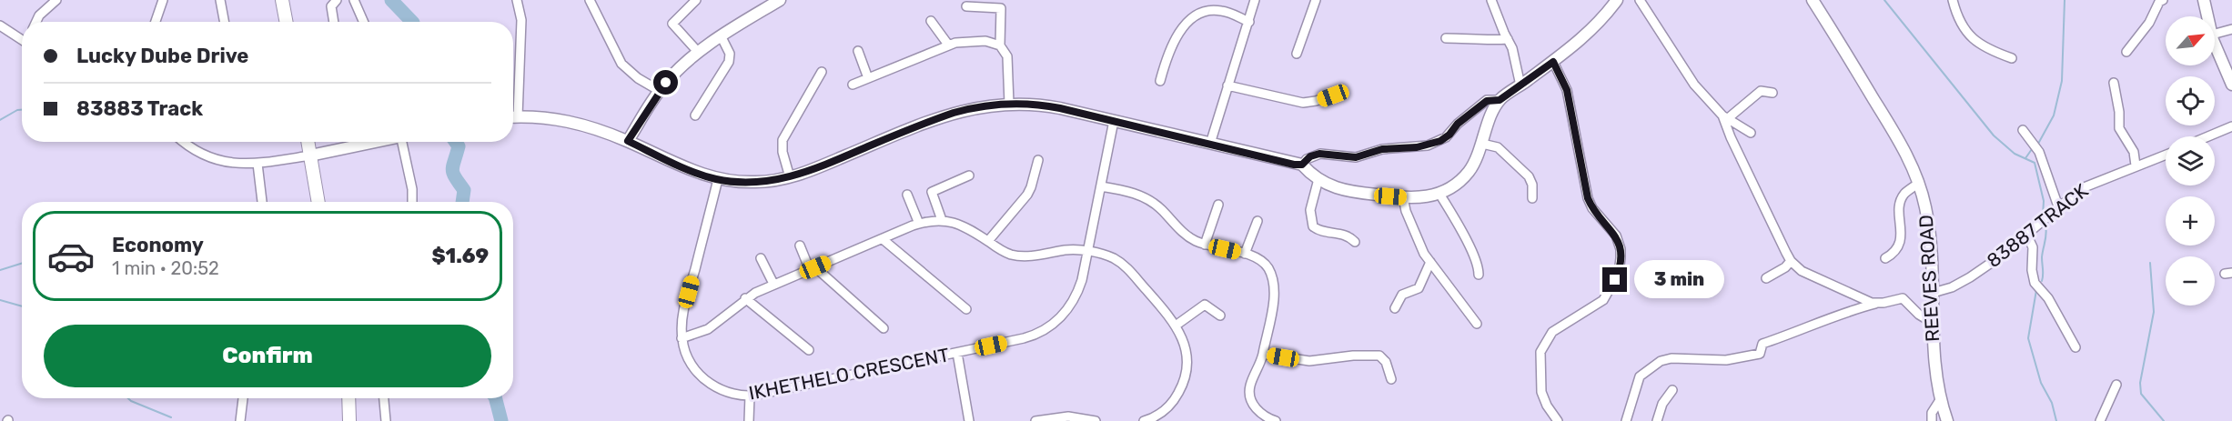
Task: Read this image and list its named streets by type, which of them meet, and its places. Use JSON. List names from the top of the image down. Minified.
{"streets":{"street":["83887 TRACK","REEVES ROAD","IKHETHELO CRESCENT"]},"crossings":[["83887 TRACK","REEVES ROAD"]],"north":"top right","page":{"map_buttons":["+","−"],"banner":["Lucky Dube Drive","83883 Track"],"list":[{"name":"Economy","note":"1 min · 20:52","value":"$1.69"}],"bubble":"3 min","buttons":"Confirm"}}
